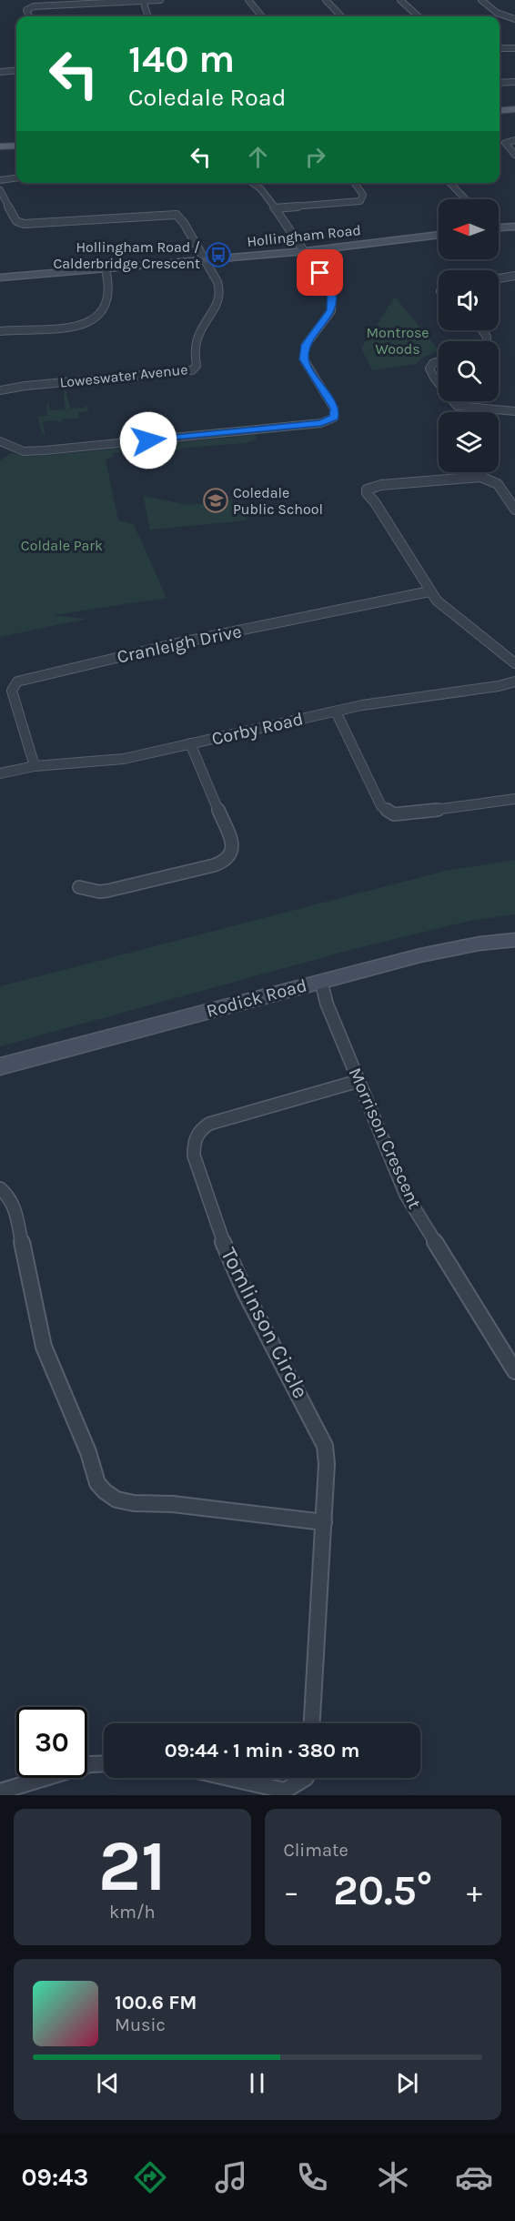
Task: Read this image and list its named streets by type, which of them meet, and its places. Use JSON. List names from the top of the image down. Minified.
{"streets":{"street":["Hollingham Road","Loweswater Avenue","Cranleigh Drive","Corby Road","Rodick Road","Morrison Crescent","Tomlinson Circle"]},"crossings":[["Hollingham Road","Loweswater Avenue"],["Cranleigh Drive","Corby Road"],["Rodick Road","Morrison Crescent"],["Morrison Crescent","Tomlinson Circle"]],"parks":["Montrose Woods","Coldale Park"],"places":{"bus stop":["Hollingham Road / Calderbridge Crescent"],"school or university":["Coledale Public School"]},"north":"left","page":{"turn":["140 m","Coledale Road"],"limit":"30","trip":"09:44 · 1 min · 380 m","tile":[["21","km/h"],"Climate"],"heat":["−","20.5°","+"],"song":["100.6 FM","Music"],"tabs":"09:43"}}
